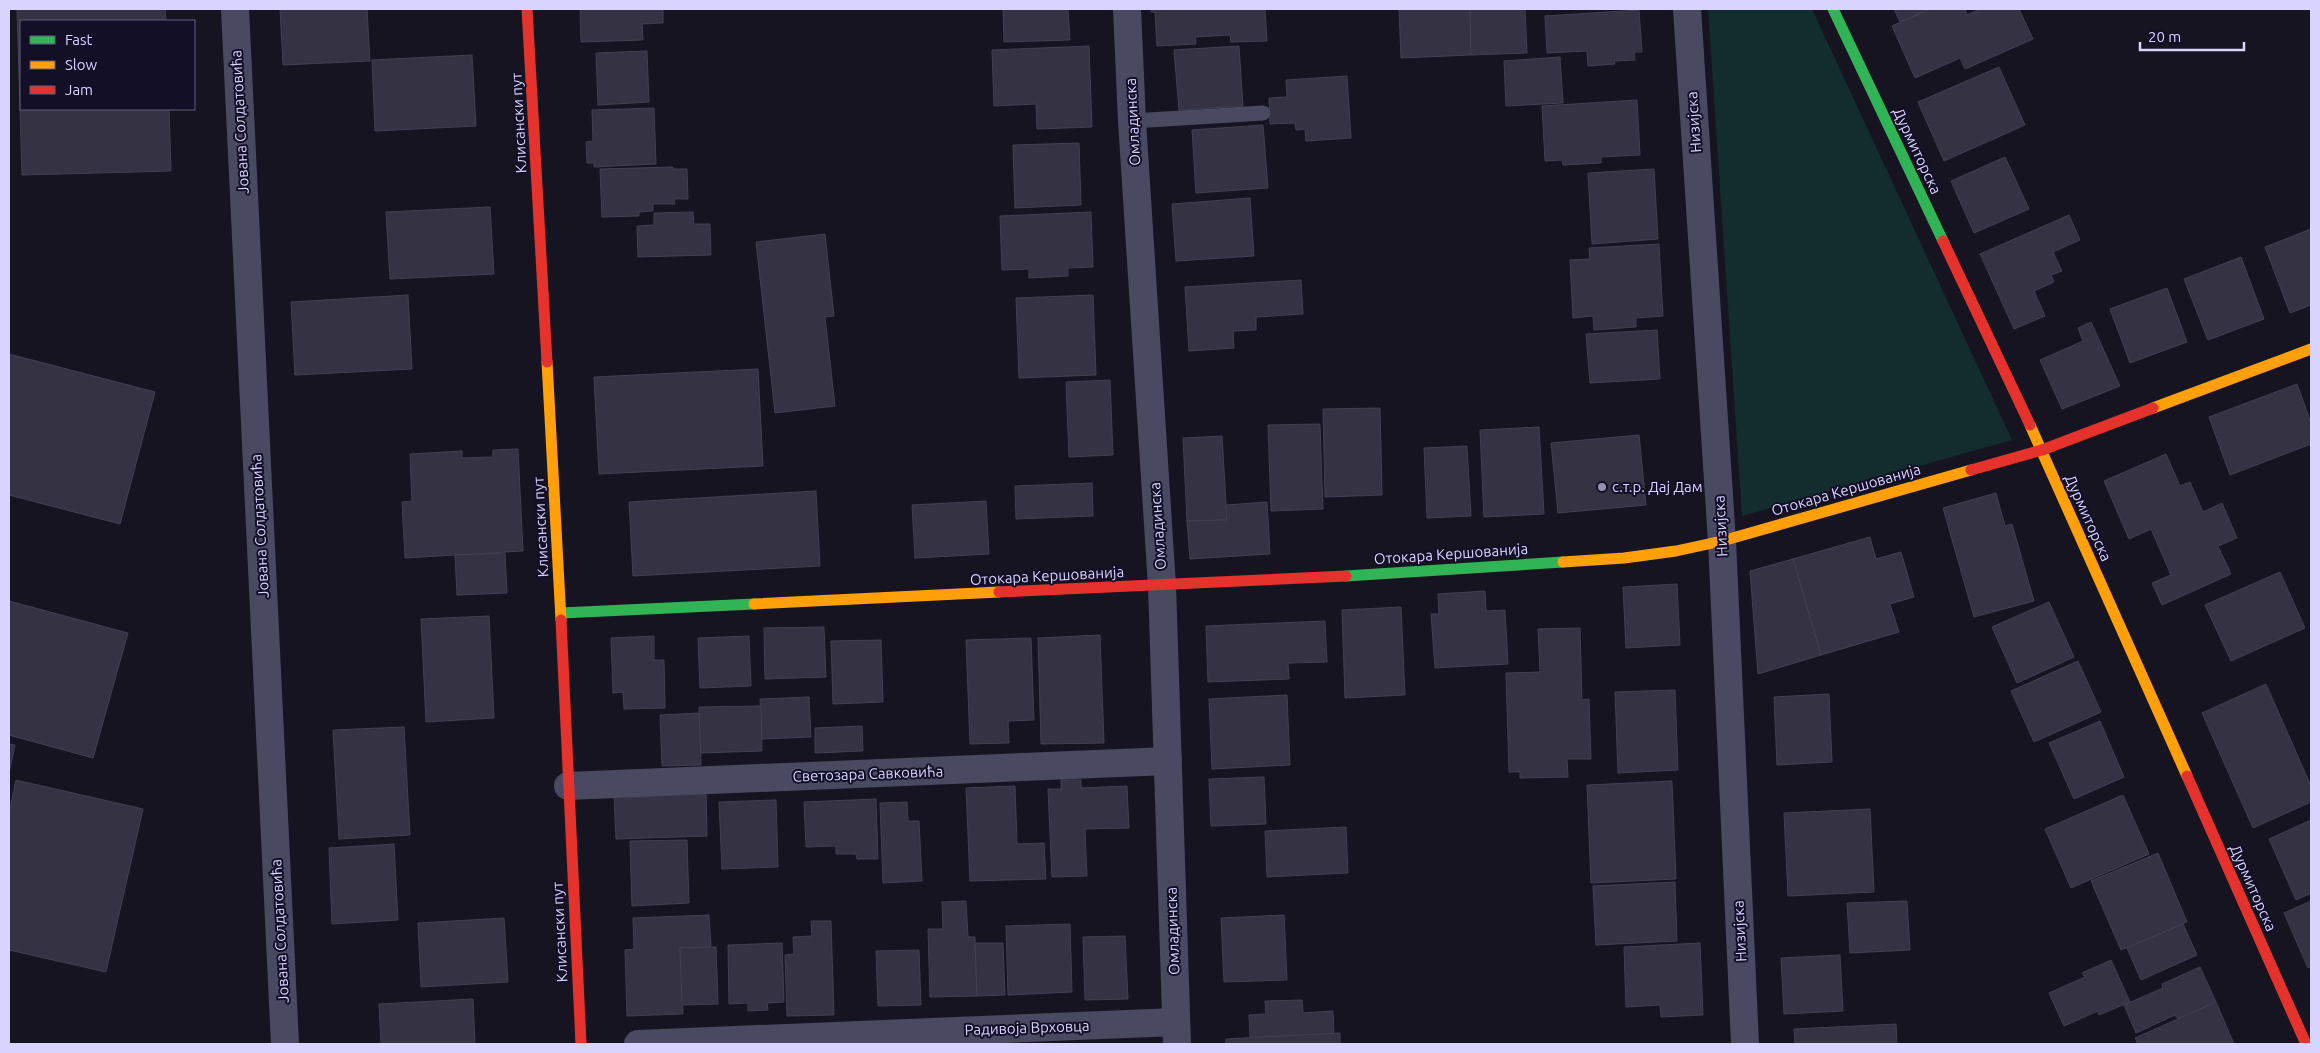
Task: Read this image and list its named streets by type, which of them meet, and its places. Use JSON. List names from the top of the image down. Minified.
{"streets":{"street":["Јована Солдатовића","Омладинска","Низијска","Клисански пут","Дурмиторска","Отокара Кершованија","Светозара Савковића","Радивоја Врховца"]},"crossings":[["Омладинска","Отокара Кершованија"],["Омладинска","Светозара Савковића"],["Омладинска","Радивоја Врховца"],["Низијска","Отокара Кершованија"],["Клисански пут","Отокара Кершованија"],["Клисански пут","Светозара Савковића"],["Дурмиторска","Отокара Кершованија"]],"places":["с.т.р. Дај Дам"],"legend":["Fast","Slow","Jam"],"scale_bar":"20 m"}
